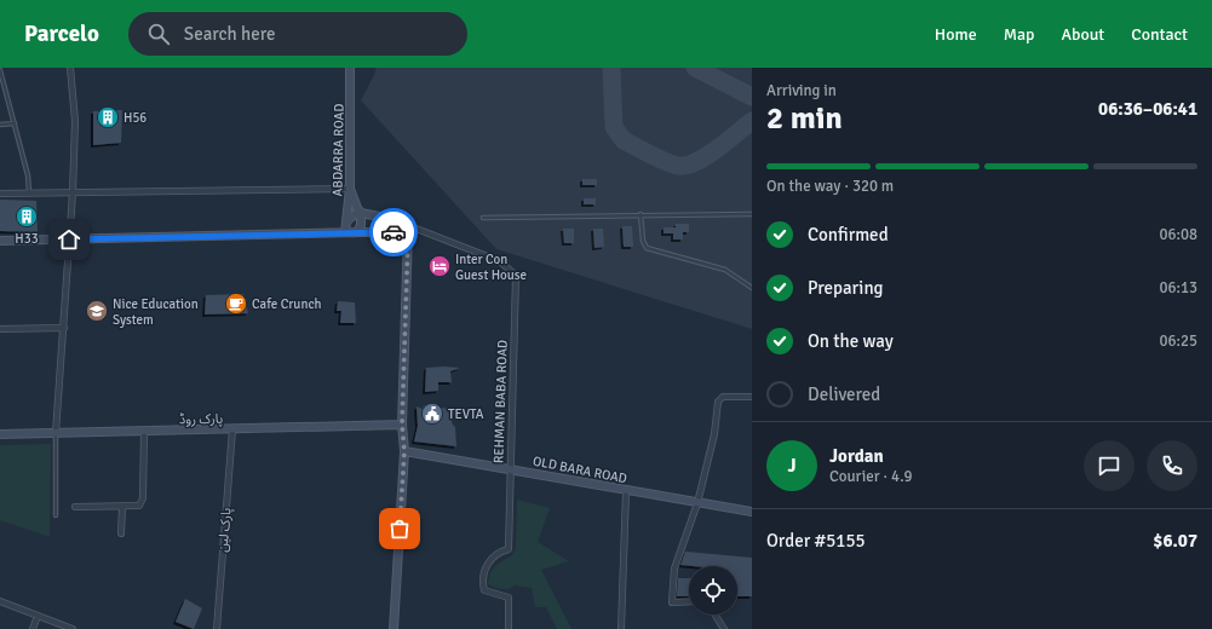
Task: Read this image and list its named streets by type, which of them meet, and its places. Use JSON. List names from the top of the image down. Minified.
{"streets":{"street":["ABDARRA ROAD","REHMAN BABA ROAD","پارک روڈ","OLD BARA ROAD","پارک لین"]},"crossings":[["REHMAN BABA ROAD","OLD BARA ROAD"],["پارک روڈ","پارک لین"]],"places":{"building":["H56","H33"],"hotel":["Inter Con Guest House"],"cafe":["Cafe Crunch"],"school or university":["Nice Education System"],"public building":["TEVTA"]},"page":{"header":"Parcelo","search":"Search here","nav":["Home","Map","About","Contact"],"heading":["2 min","Arriving in","06:36–06:41"],"panel":["Jordan","Courier · 4.9","Order #5155","$6.07"],"bar":"On the way · 320 m","list":[["Confirmed","06:08"],["Preparing","06:13"],["On the way","06:25"],"Delivered"],"round":"J"}}
